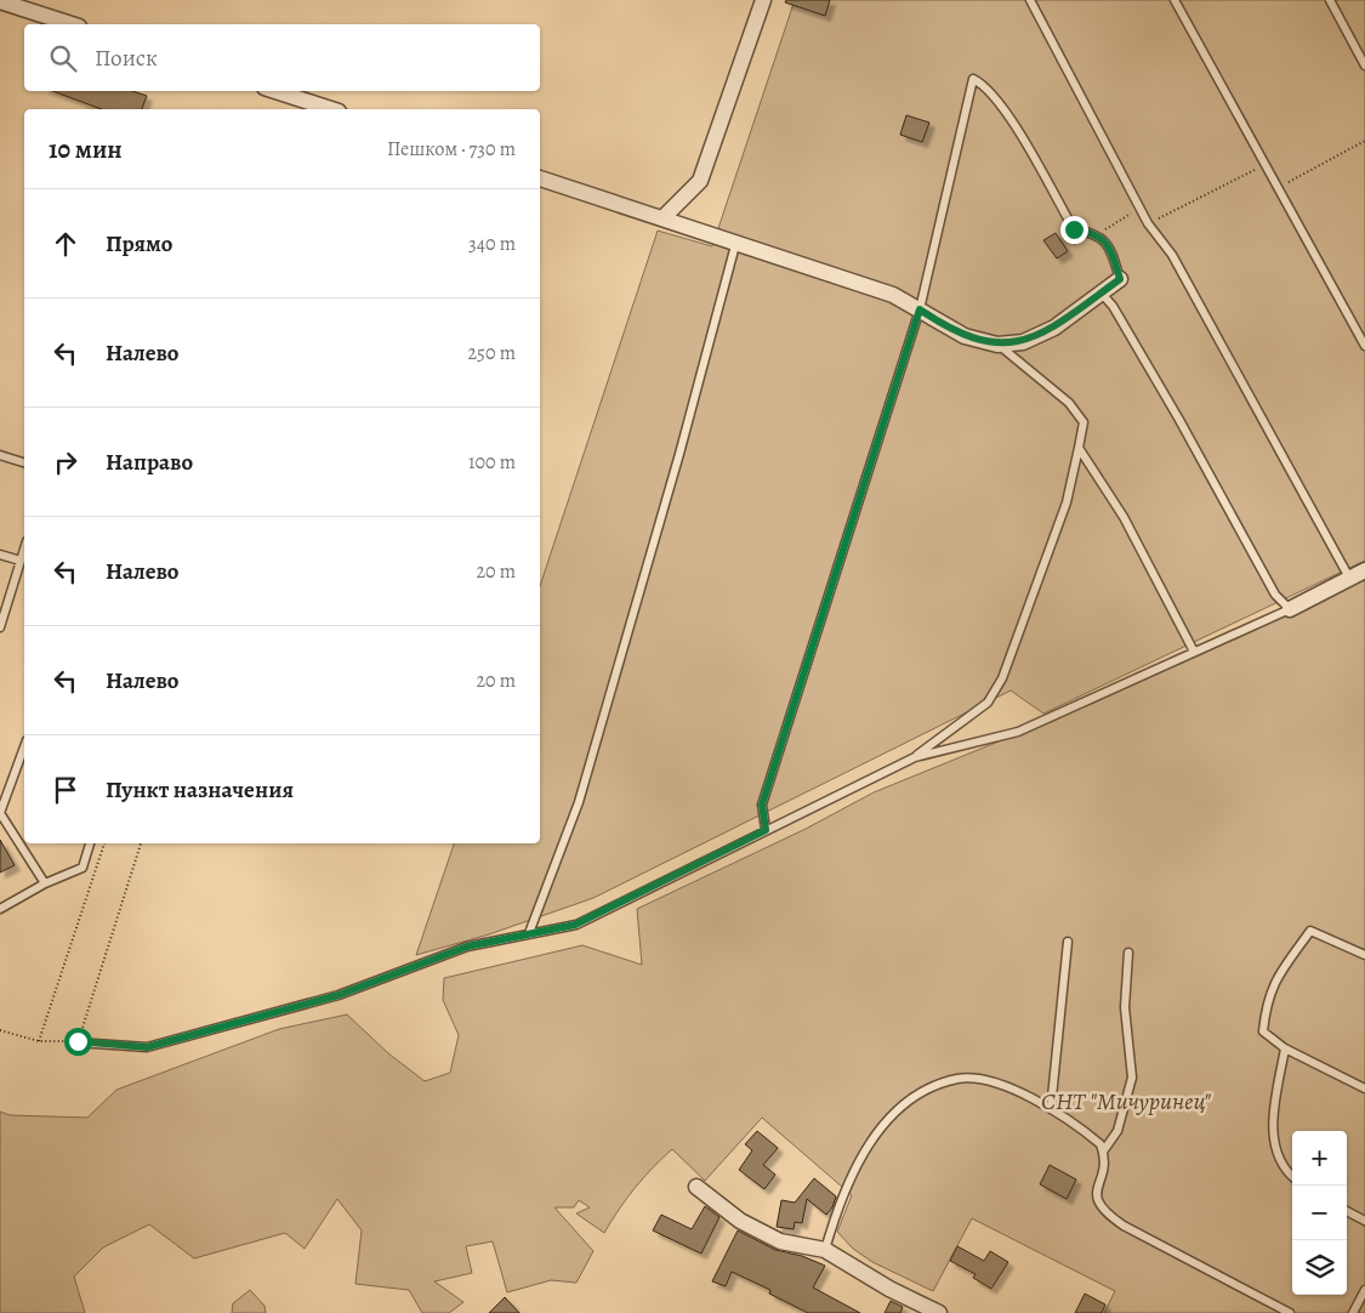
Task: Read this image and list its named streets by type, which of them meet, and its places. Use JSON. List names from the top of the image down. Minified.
{"parks":["СНТ \"Мичуринец\""],"page":{"search":"Поиск","heading":["10 мин","Пешком · 730 m"],"list":[["Прямо","340 m"],["Налево","250 m"],["Направо","100 m"],["Налево","20 m"],["Налево","20 m"],"Пункт назначения"],"map_buttons":["+","−"]}}
